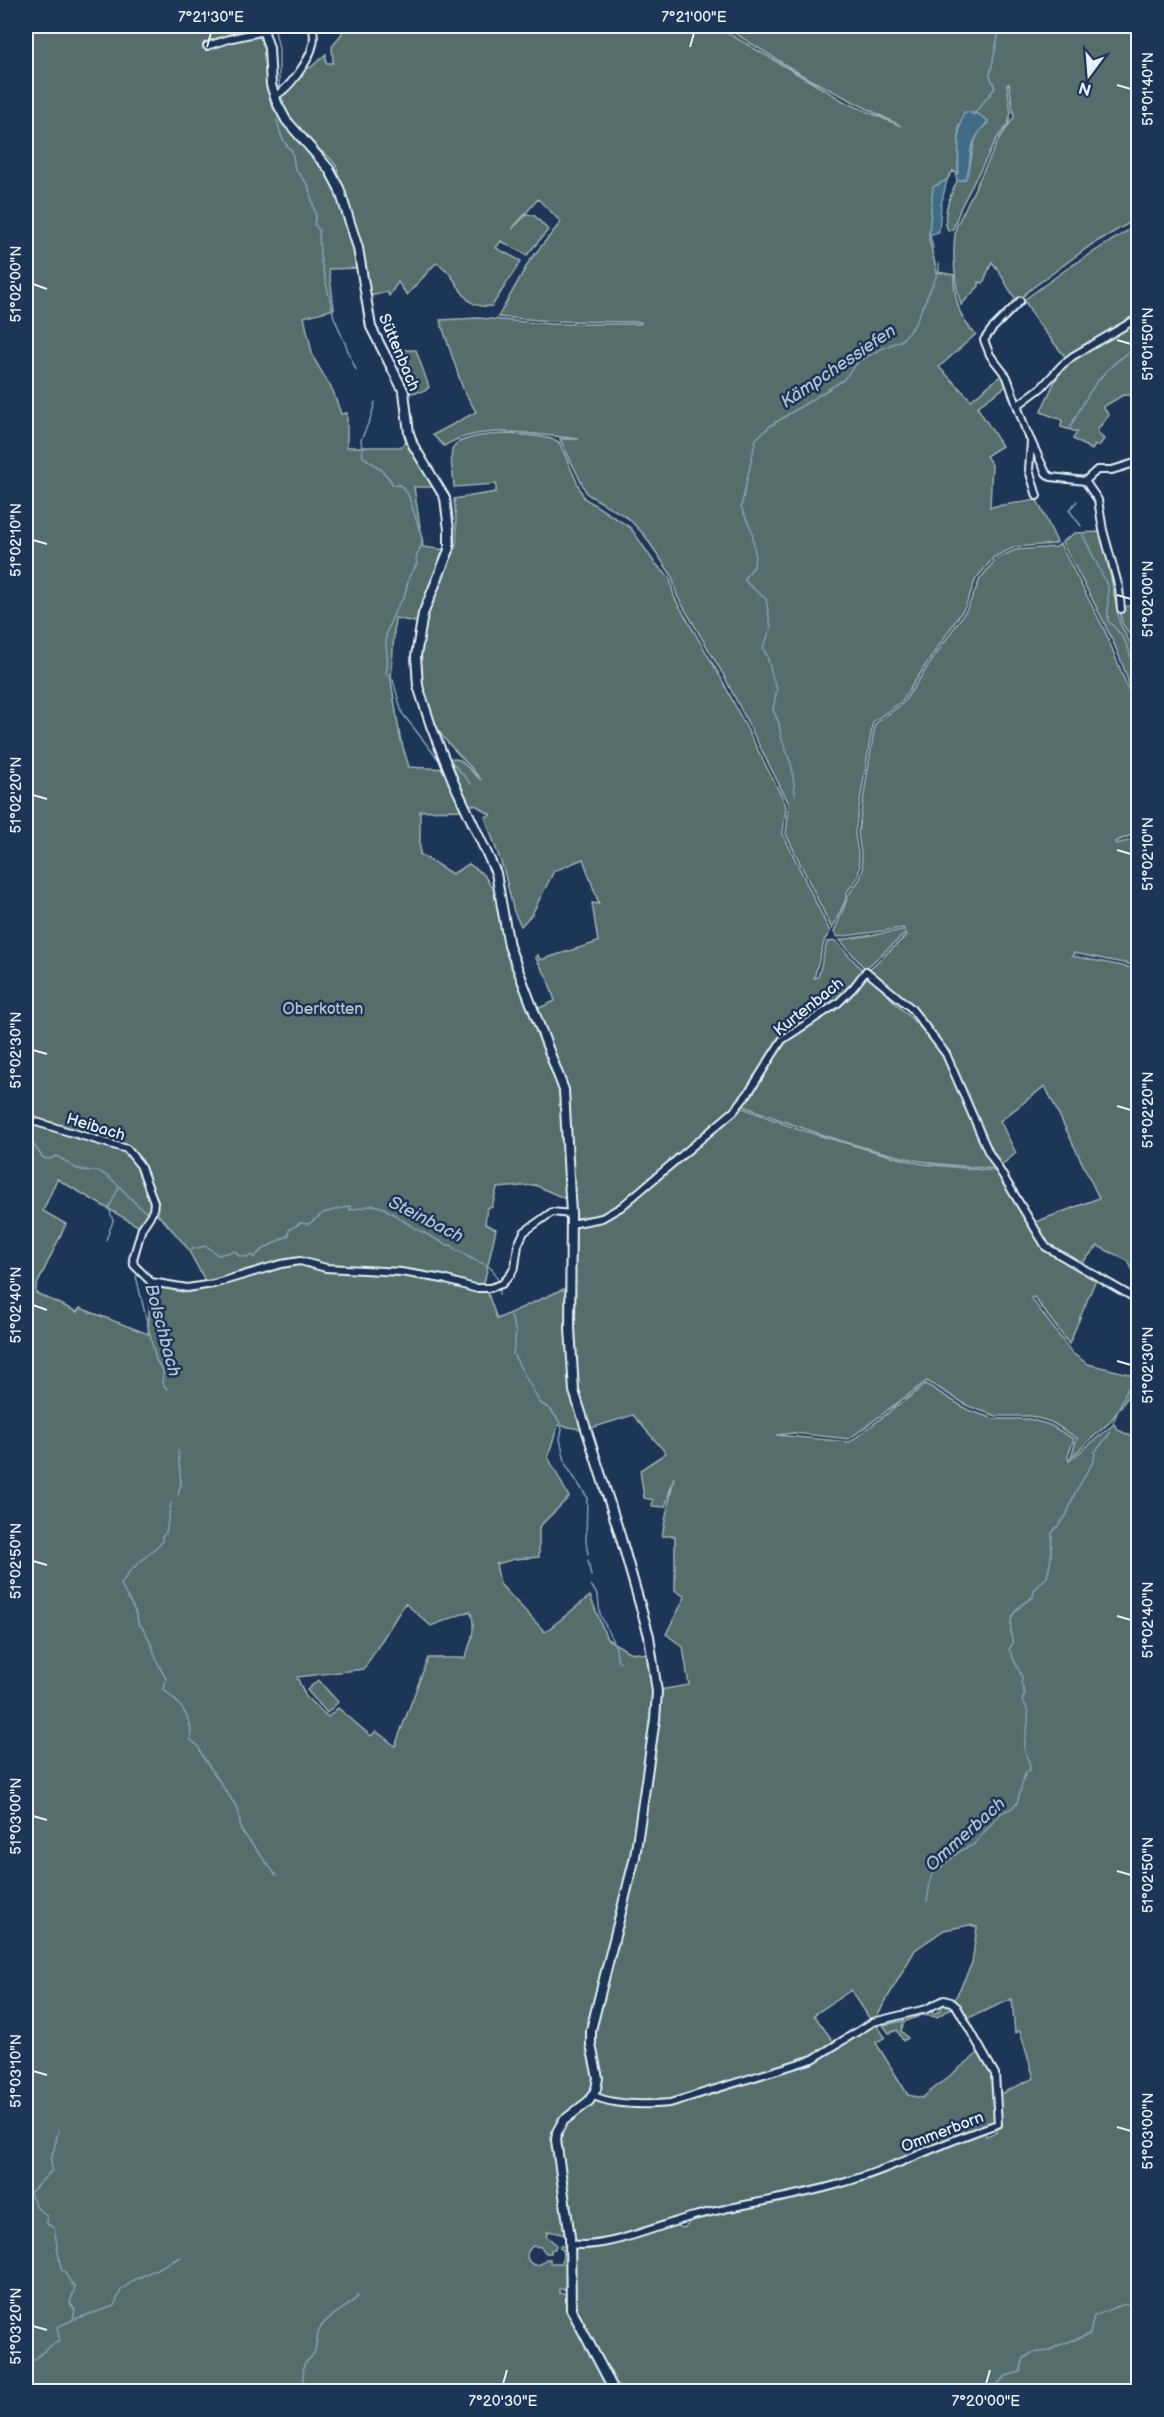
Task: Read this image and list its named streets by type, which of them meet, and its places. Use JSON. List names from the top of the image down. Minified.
{"streets":{"street":["Süttenbach","Kurtenbach","Heibach","Ommerborn"]},"crossings":[["Süttenbach","Heibach"]],"water":["Kämpchessiefen","Steinbach","Bolschbach","Ommerbach"],"parks":["Oberkotten"],"north":"bottom","coordinates":["7°21'30\"E","7°21'00\"E","51°01'40\"N","51°02'00\"N","51°01'50\"N","51°02'10\"N","51°02'20\"N","51°02'30\"N","51°02'40\"N","51°02'50\"N","51°03'00\"N","51°03'10\"N","51°03'20\"N","7°20'30\"E","7°20'00\"E"]}
